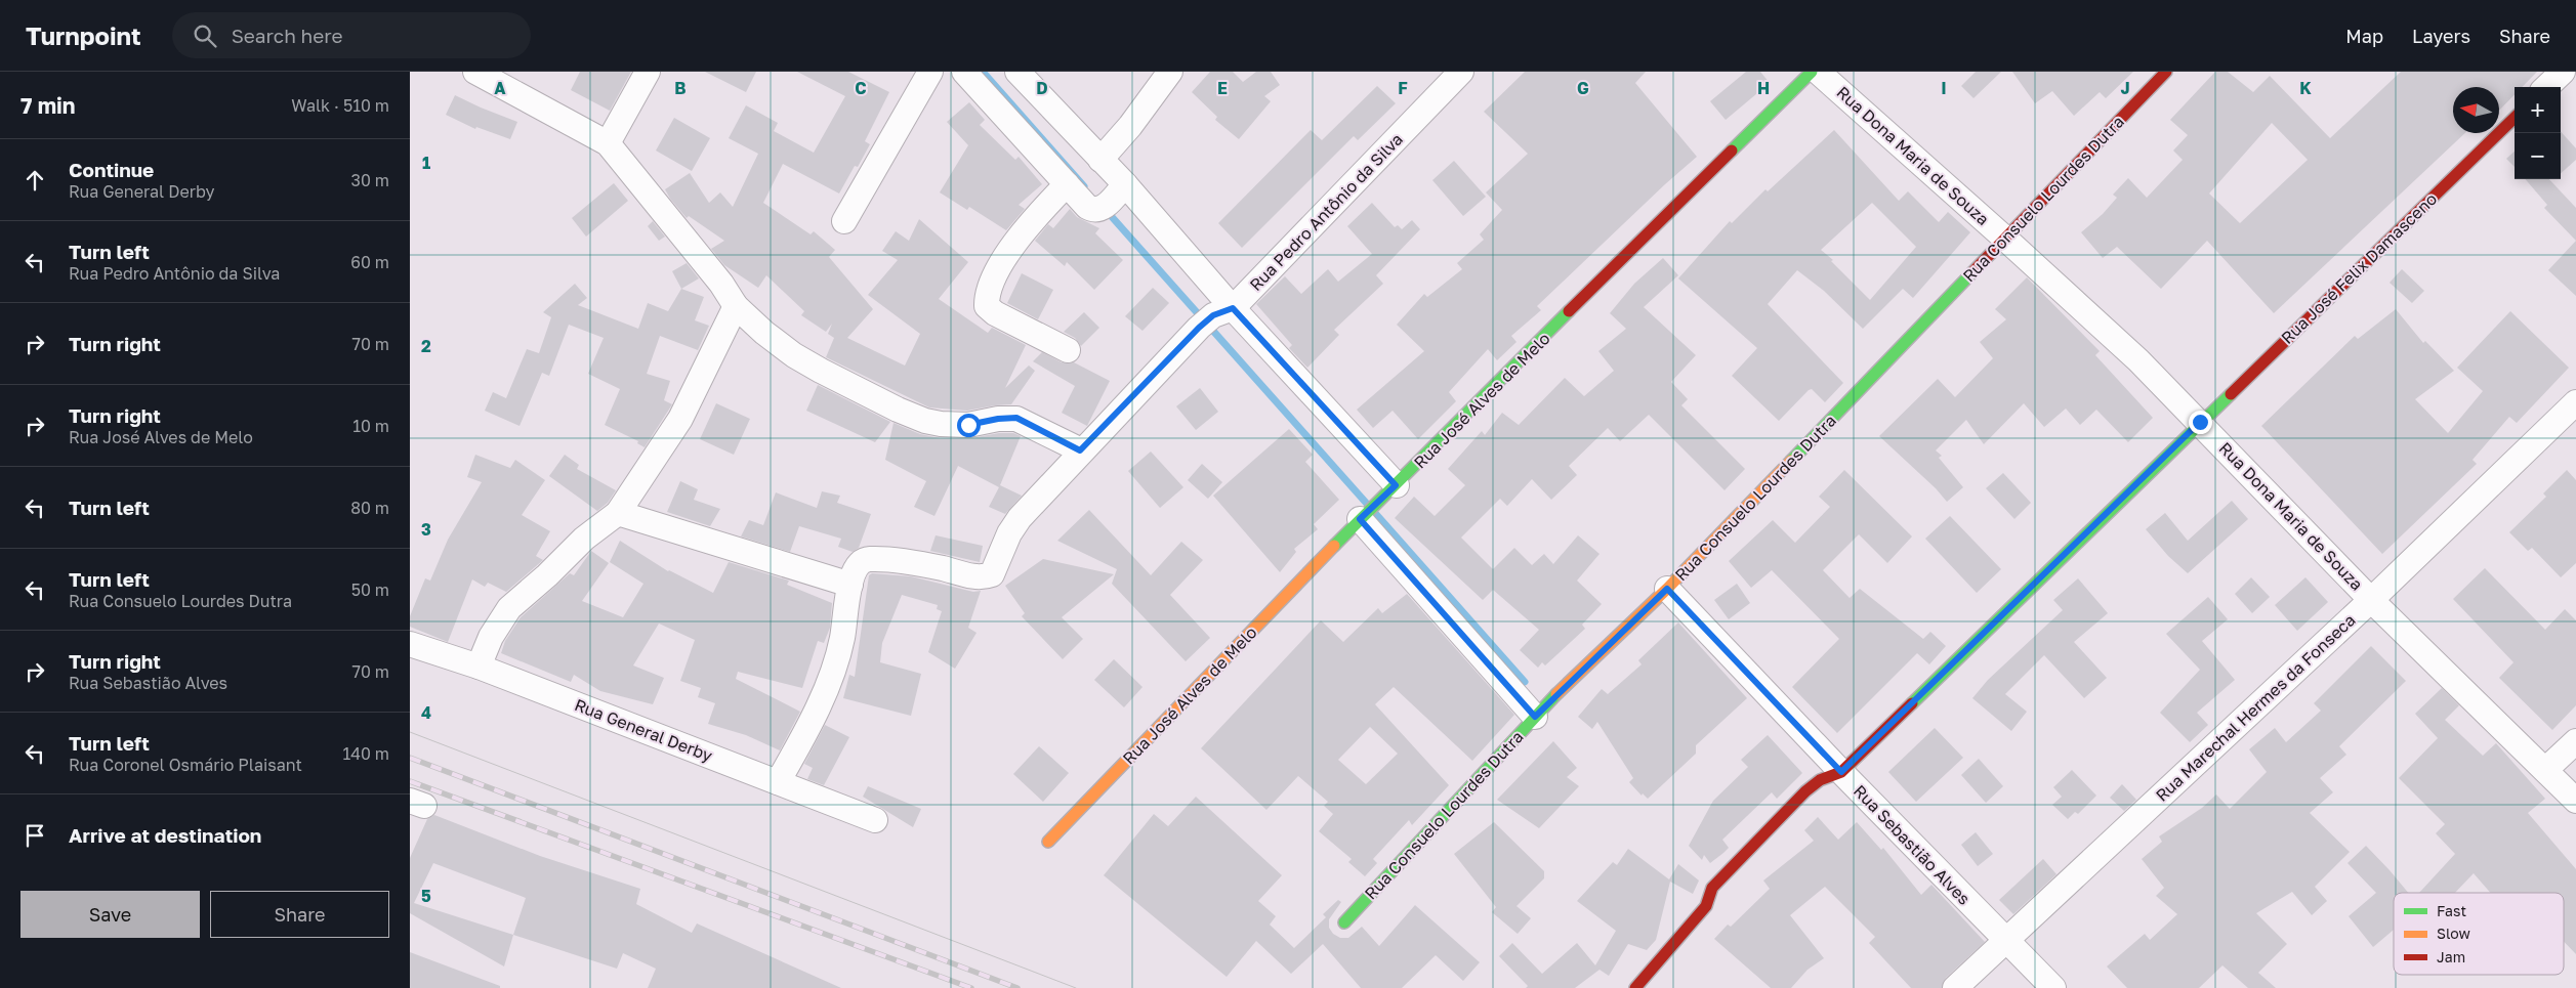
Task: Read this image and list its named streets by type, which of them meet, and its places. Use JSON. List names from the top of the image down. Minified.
{"streets":{"street":["Rua Dona Maria de Souza","Rua Consuelo Lourdes Dutra","Rua Pedro Antônio da Silva","Rua José Felix Damasceno","Rua José Alves de Melo","Rua Marechal Hermes da Fonseca","Rua General Derby","Rua Sebastião Alves"]},"crossings":[["Rua Dona Maria de Souza","Rua Consuelo Lourdes Dutra"],["Rua Dona Maria de Souza","Rua José Felix Damasceno"],["Rua Dona Maria de Souza","Rua Marechal Hermes da Fonseca"],["Rua Consuelo Lourdes Dutra","Rua Sebastião Alves"],["Rua Pedro Antônio da Silva","Rua General Derby"],["Rua José Felix Damasceno","Rua Sebastião Alves"],["Rua Marechal Hermes da Fonseca","Rua Sebastião Alves"]],"legend":["Fast","Slow","Jam"],"north":"left","page":{"header":"Turnpoint","search":"Search here","nav":["Map","Layers","Share"],"heading":["7 min","Walk · 510 m"],"map_buttons":["+","−"],"list":[["Continue","Rua General Derby","30 m"],["Turn left","Rua Pedro Antônio da Silva","60 m"],["Turn right","70 m"],["Turn right","Rua José Alves de Melo","10 m"],["Turn left","80 m"],["Turn left","Rua Consuelo Lourdes Dutra","50 m"],["Turn right","Rua Sebastião Alves","70 m"],["Turn left","Rua Coronel Osmário Plaisant","140 m"],"Arrive at destination"],"buttons":["Save","Share"]},"grid":{"columns":["A","B","C","D","E","F","G","H","I","J","K"],"rows":["1","2","3","4","5"]}}
